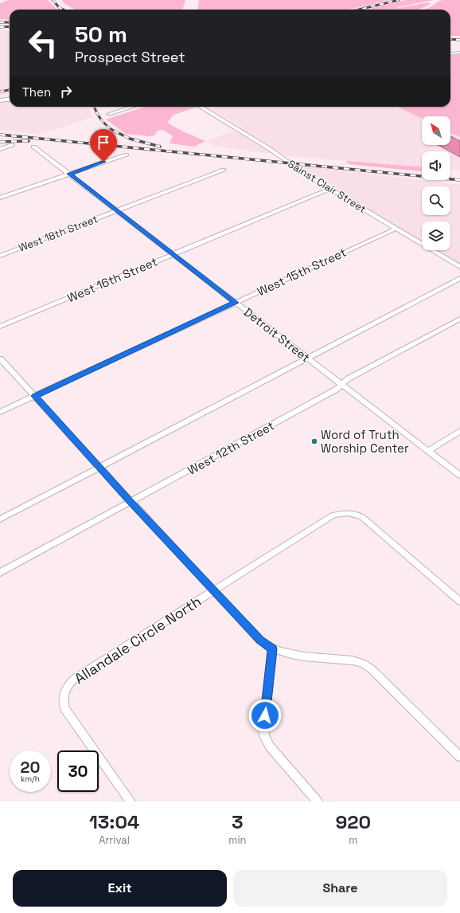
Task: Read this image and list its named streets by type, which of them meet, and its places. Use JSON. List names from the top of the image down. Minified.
{"streets":{"street":["Sainst Clair Street","West 18th Street","West 15th Street","West 16th Street","Detroit Street","West 12th Street","Allandale Circle North"]},"crossings":[["Sainst Clair Street","West 15th Street"],["Sainst Clair Street","West 16th Street"],["West 18th Street","Detroit Street"],["West 15th Street","Detroit Street"],["West 16th Street","Detroit Street"],["Detroit Street","West 12th Street"]],"places":["Word of Truth Worship Center"],"north":"top left","page":{"turn":["50 m","Prospect Street"],"then":"Then","speed":"20 km/h","limit":"30","eta":["13:04","Arrival","3","min","920","m"],"buttons":["Exit","Share"]}}
